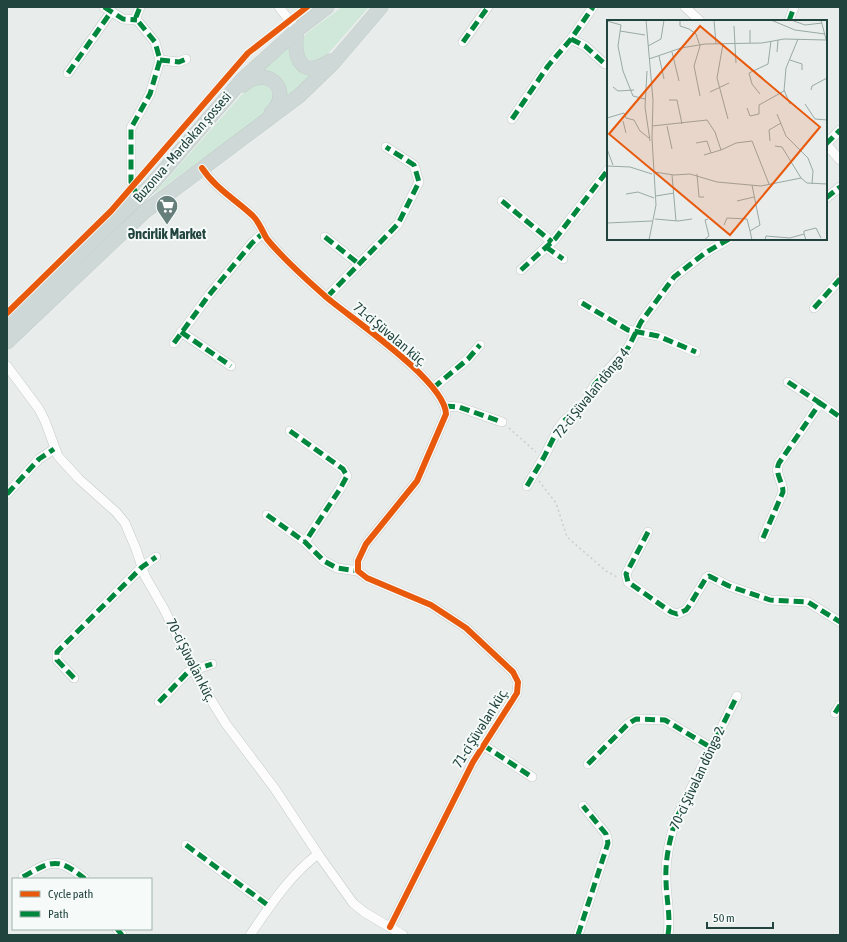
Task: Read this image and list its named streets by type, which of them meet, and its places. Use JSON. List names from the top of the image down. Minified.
{"streets":{"main road":["Buzonva - Mərdəkan şossesi"],"street":["71-ci Şüvəlan küç.","72-ci Şüvəlan döngə 4","70-ci Şüvəlan küç.","70-ci Şüvəlan döngə 2"]},"crossings":[["71-ci Şüvəlan küç.","70-ci Şüvəlan küç."]],"places":{"supermarket":["Əncirlik Market"]},"legend":["Cycle path","Path"],"scale_bar":"50 m"}
